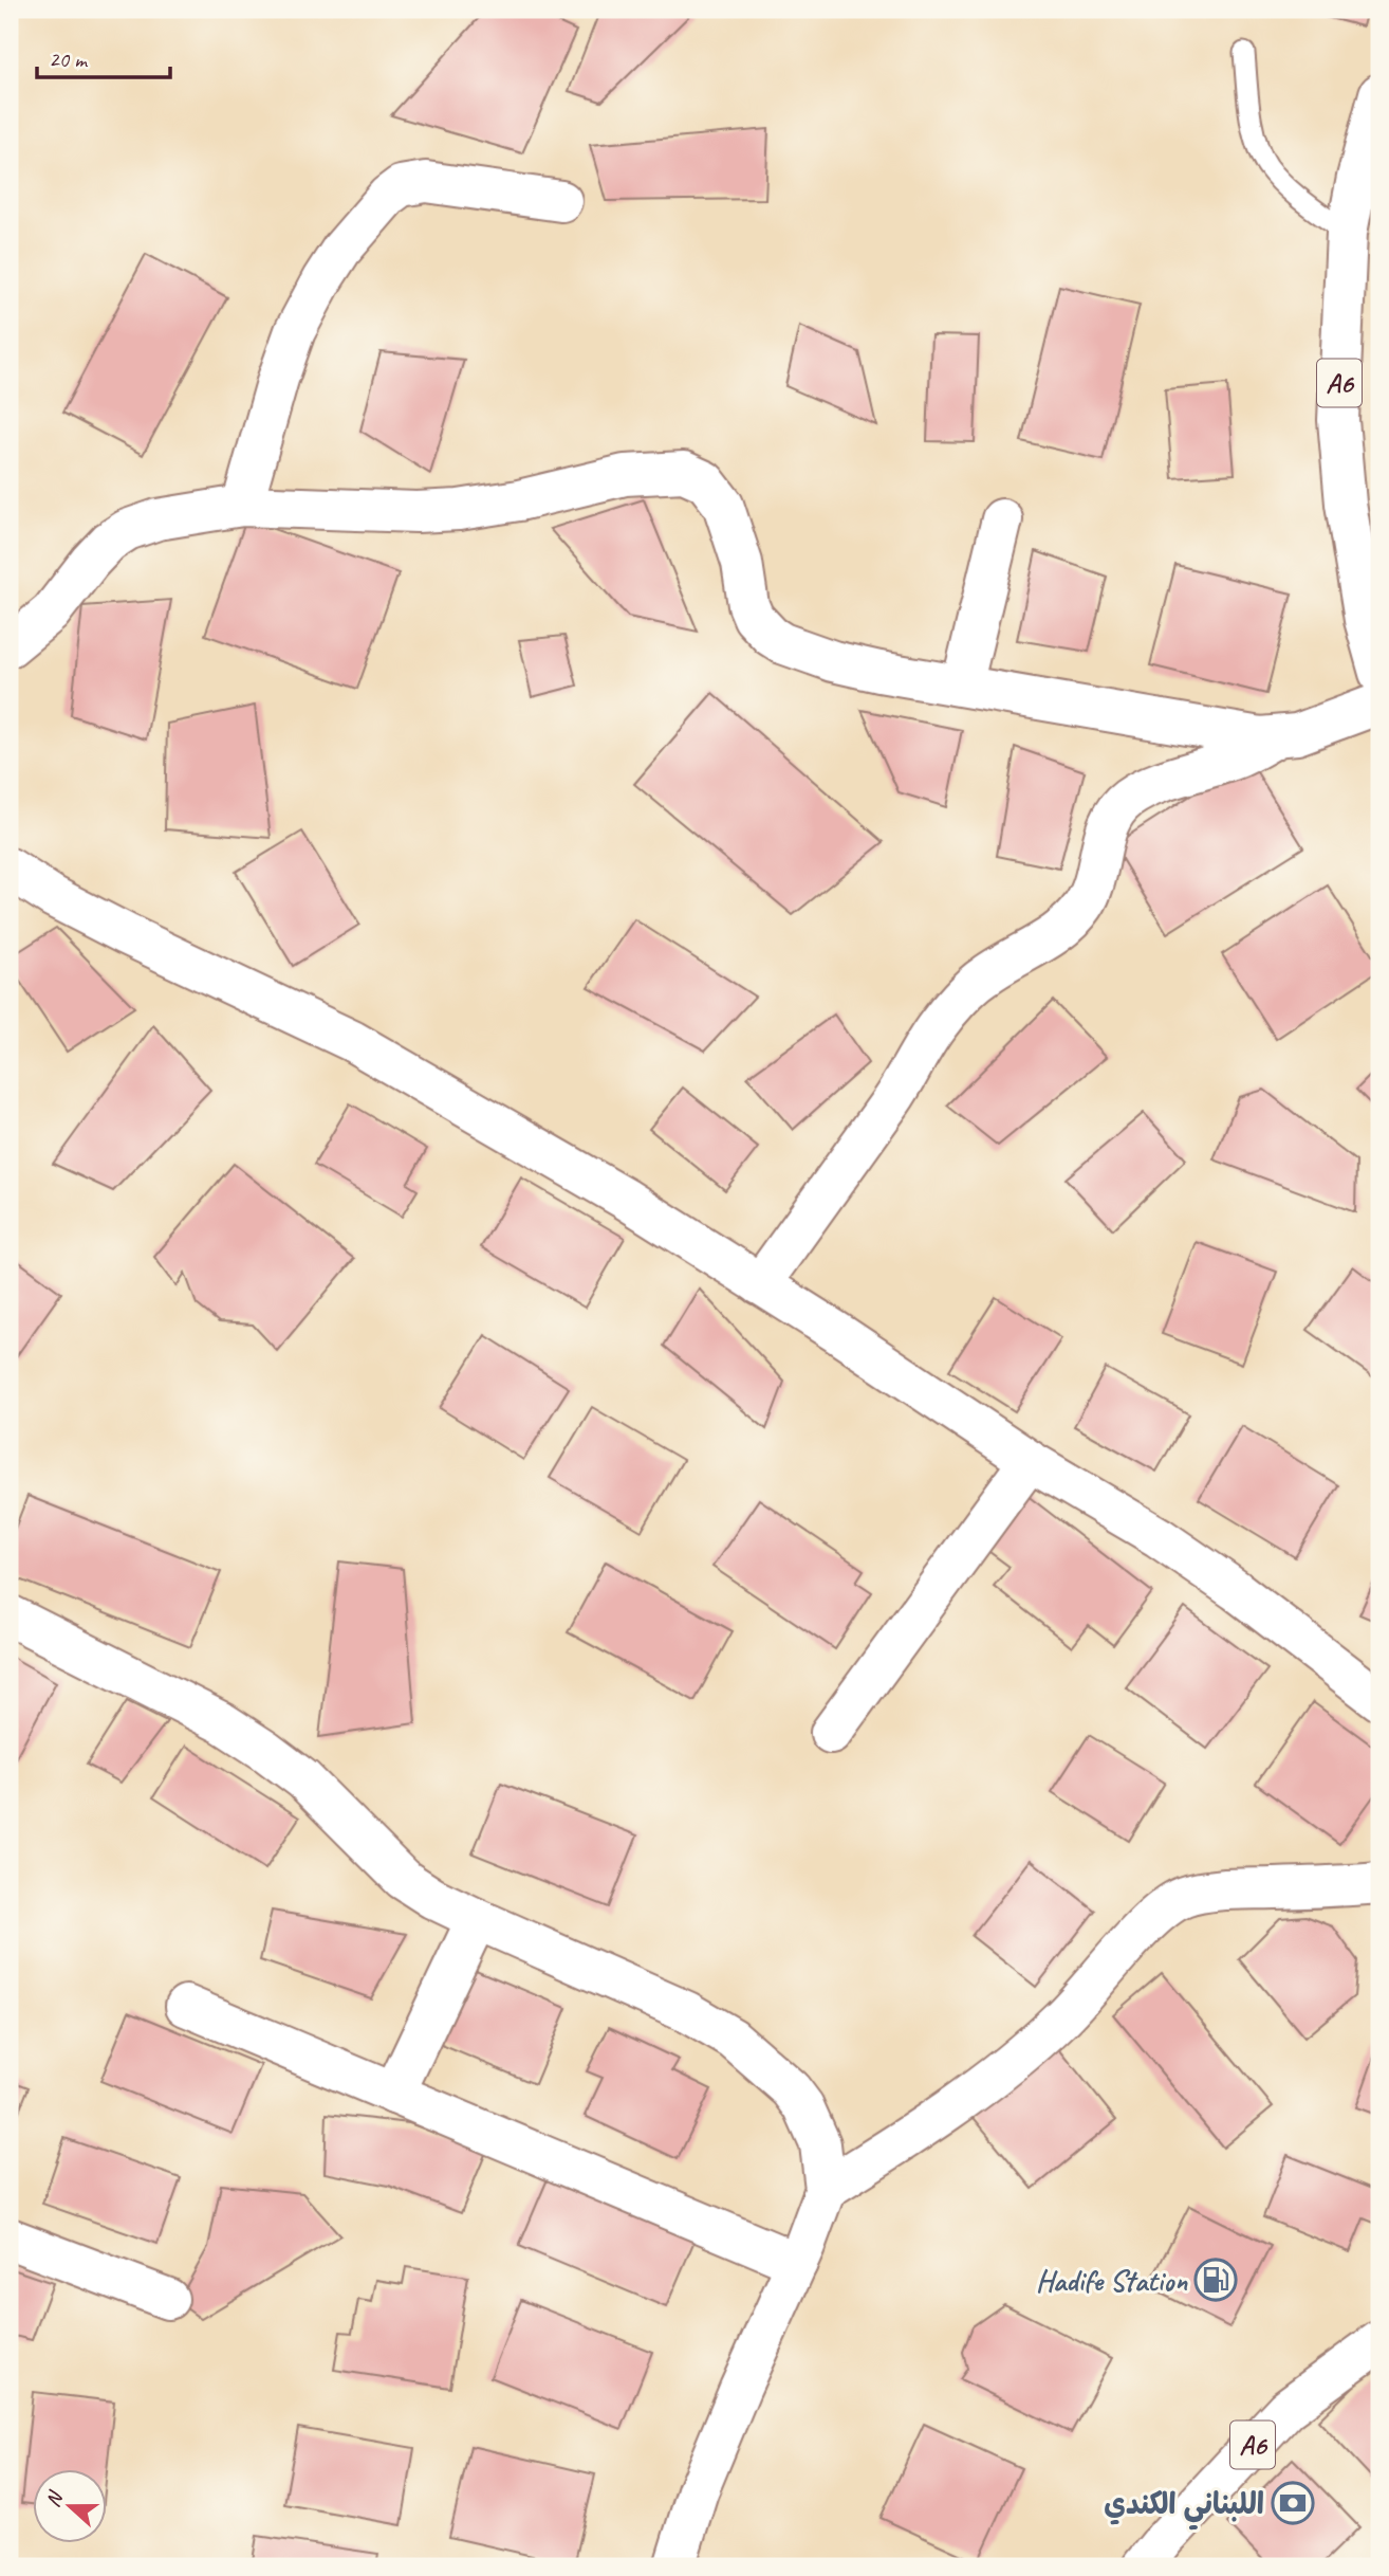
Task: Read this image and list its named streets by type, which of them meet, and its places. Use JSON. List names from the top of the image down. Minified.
{"streets":{"main road":["A6"]},"places":{"fuel station":["Hadife Station"],"bank":["اللبناني الكندي"]},"scale_bar":"20 m","north":"left"}
